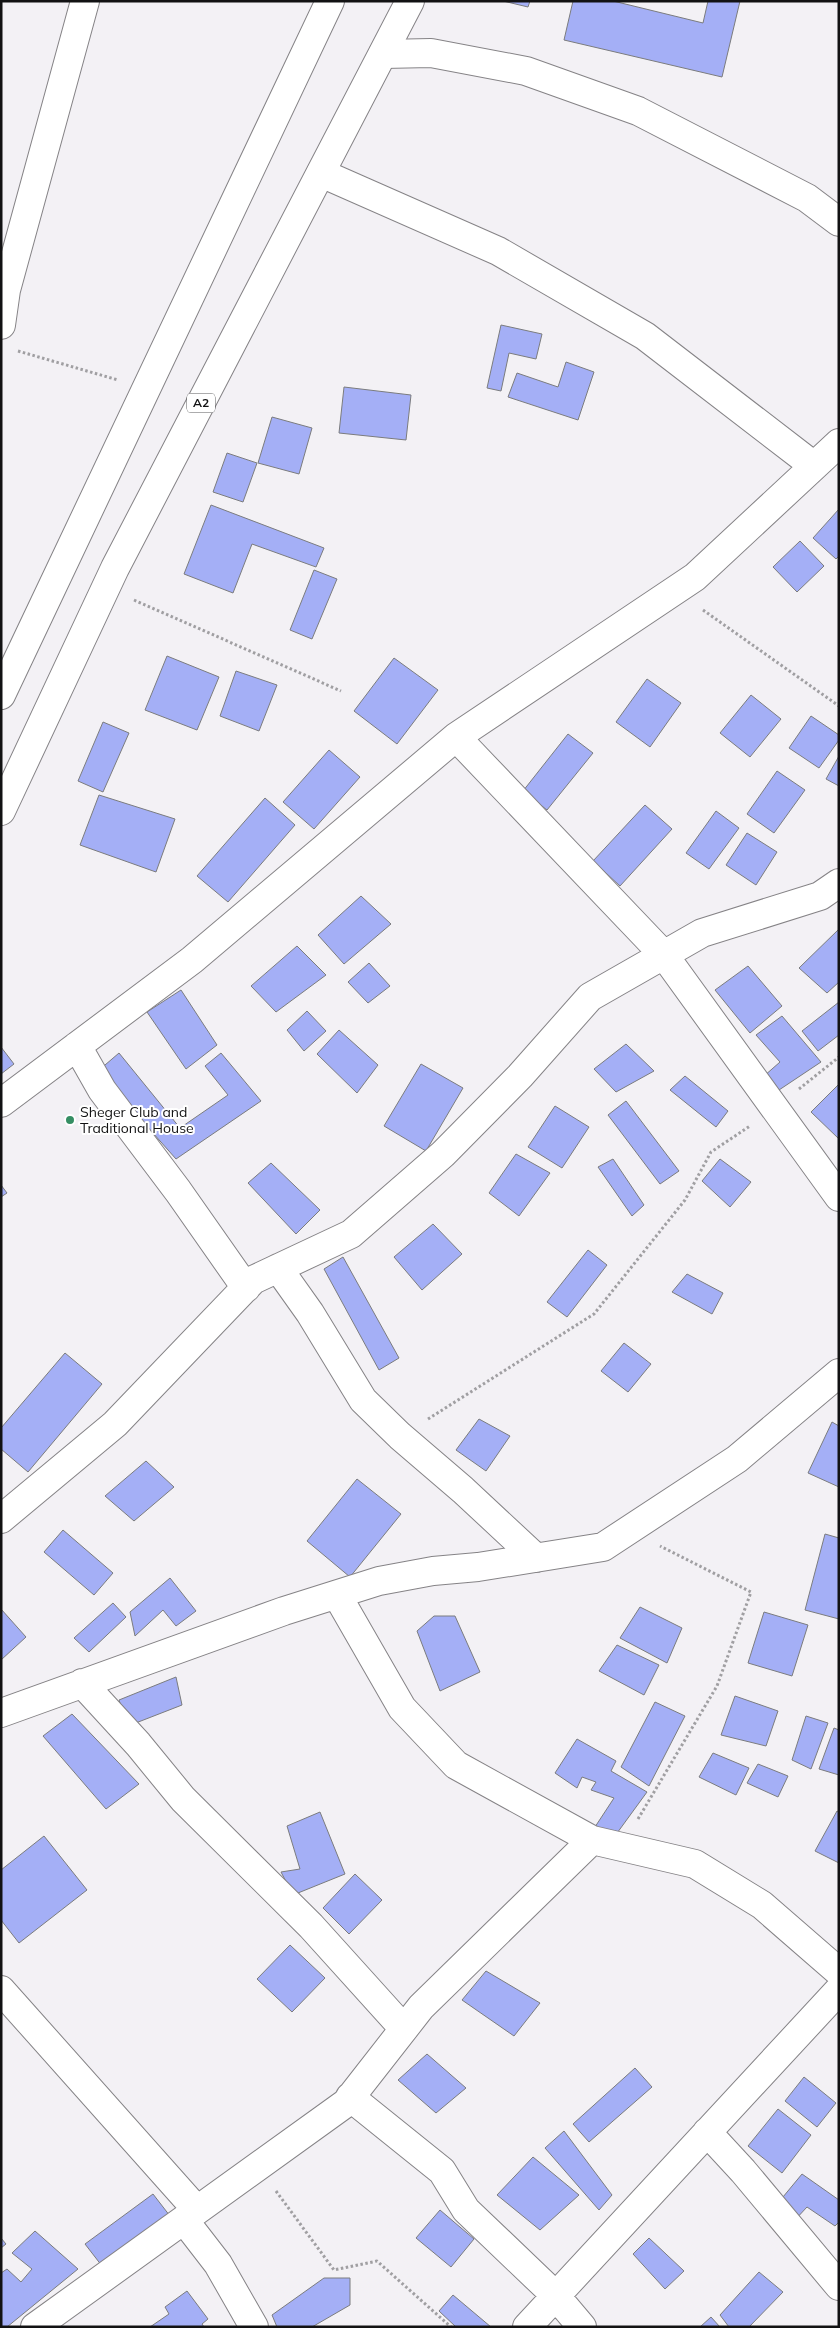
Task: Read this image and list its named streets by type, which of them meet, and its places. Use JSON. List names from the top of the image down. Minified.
{"streets":{"main road":["A2"]},"places":["Sheger Club and Traditional House"]}
